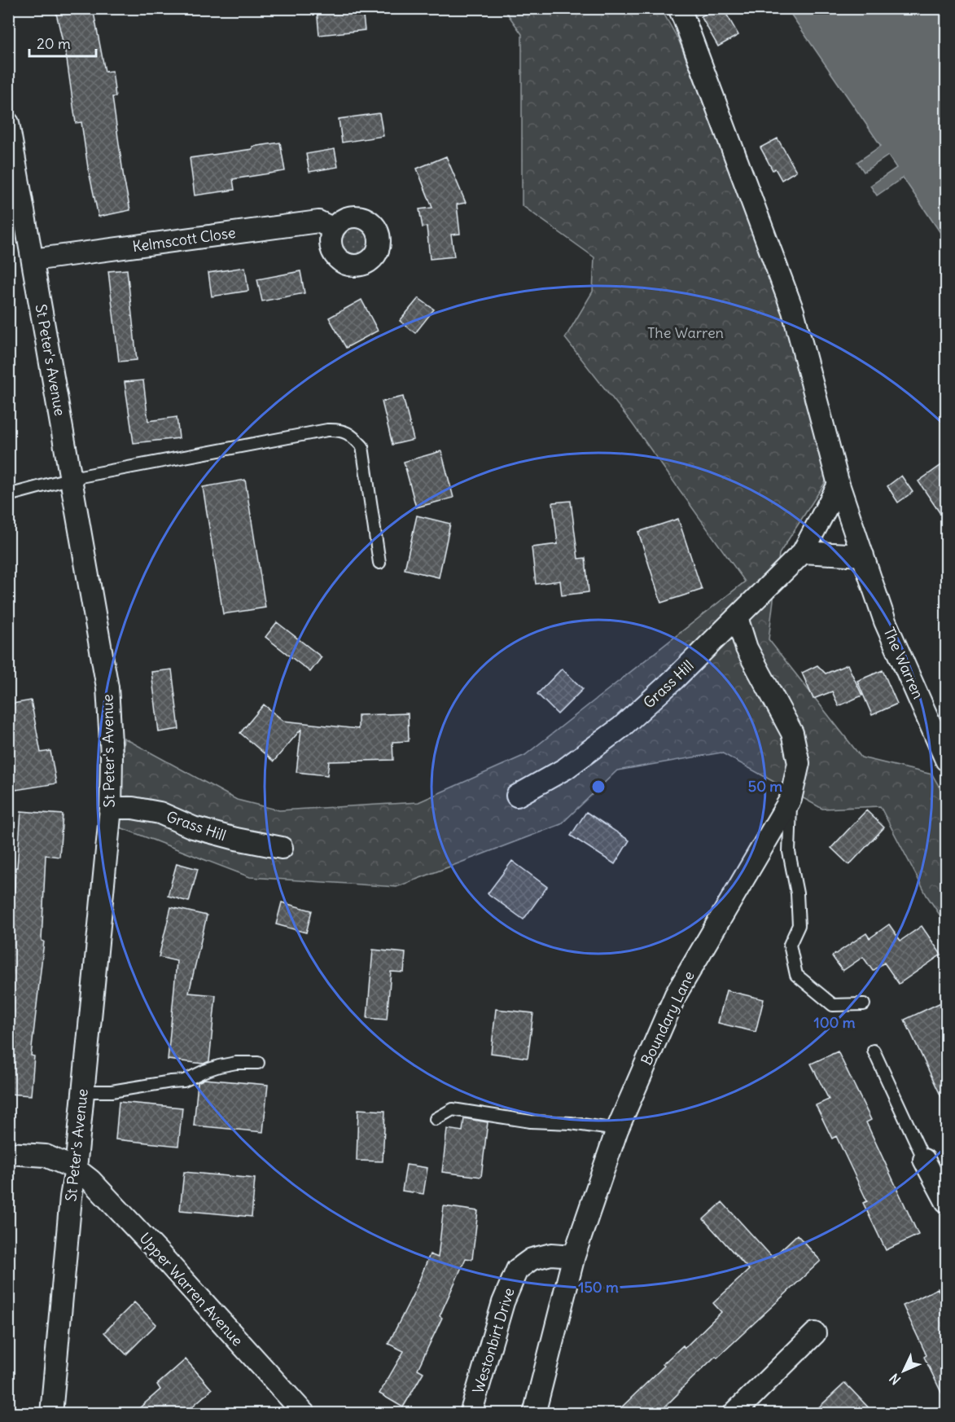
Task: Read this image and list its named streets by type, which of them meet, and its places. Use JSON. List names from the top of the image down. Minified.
{"streets":{"street":["Kelmscott Close","St Peter's Avenue","The Warren","Grass Hill","Boundary Lane","Upper Warren Avenue","Westonbirt Drive"]},"crossings":[["Kelmscott Close","St Peter's Avenue"],["St Peter's Avenue","Grass Hill"],["St Peter's Avenue","Upper Warren Avenue"],["The Warren","Grass Hill"],["Grass Hill","Boundary Lane"],["Boundary Lane","Westonbirt Drive"]],"parks":["The Warren"],"scale_bar":"20 m","north":"bottom left","rings":["50 m","100 m","150 m"]}
